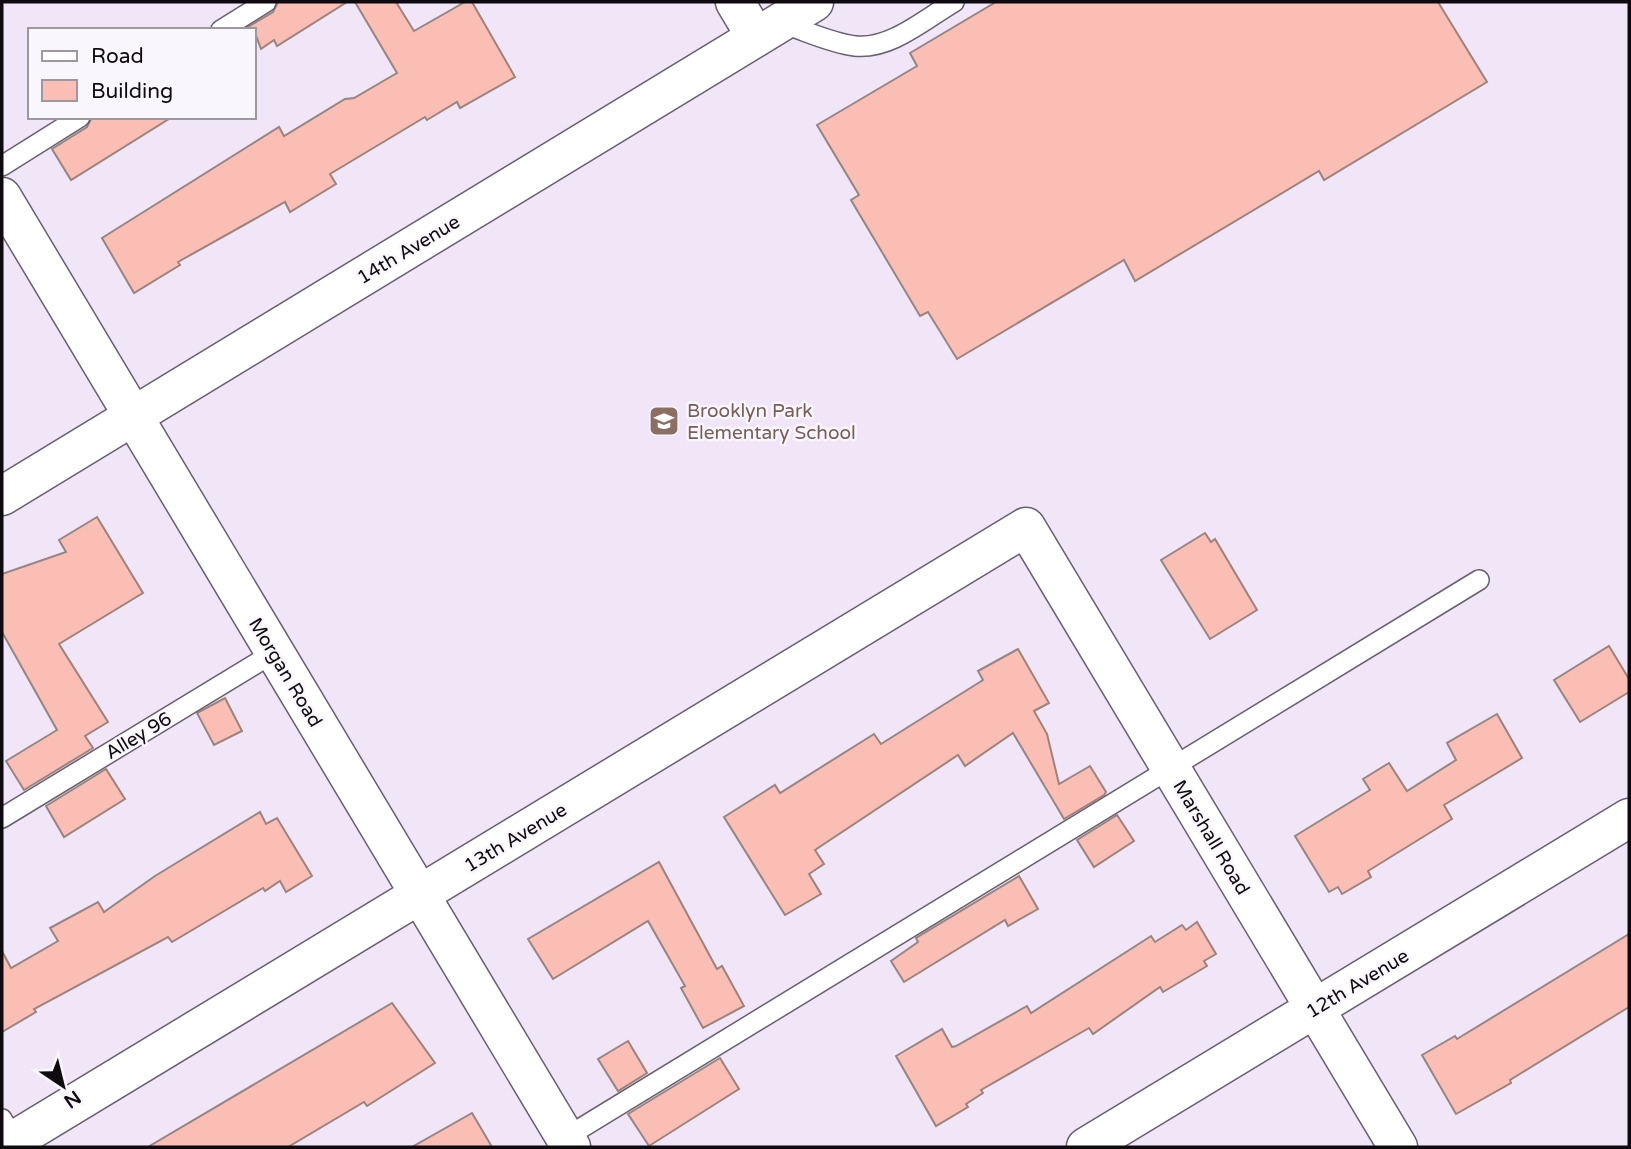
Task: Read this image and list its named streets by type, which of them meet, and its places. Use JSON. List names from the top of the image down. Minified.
{"streets":{"street":["14th Avenue","Morgan Road","13th Avenue","Marshall Road","12th Avenue"],"lane":["Alley 96"]},"crossings":[["14th Avenue","Morgan Road"],["Morgan Road","Alley 96"],["Morgan Road","13th Avenue"],["13th Avenue","Marshall Road"],["Marshall Road","12th Avenue"]],"places":{"school or university":["Brooklyn Park Elementary School"]},"legend":["Road","Building"],"north":"bottom right"}
